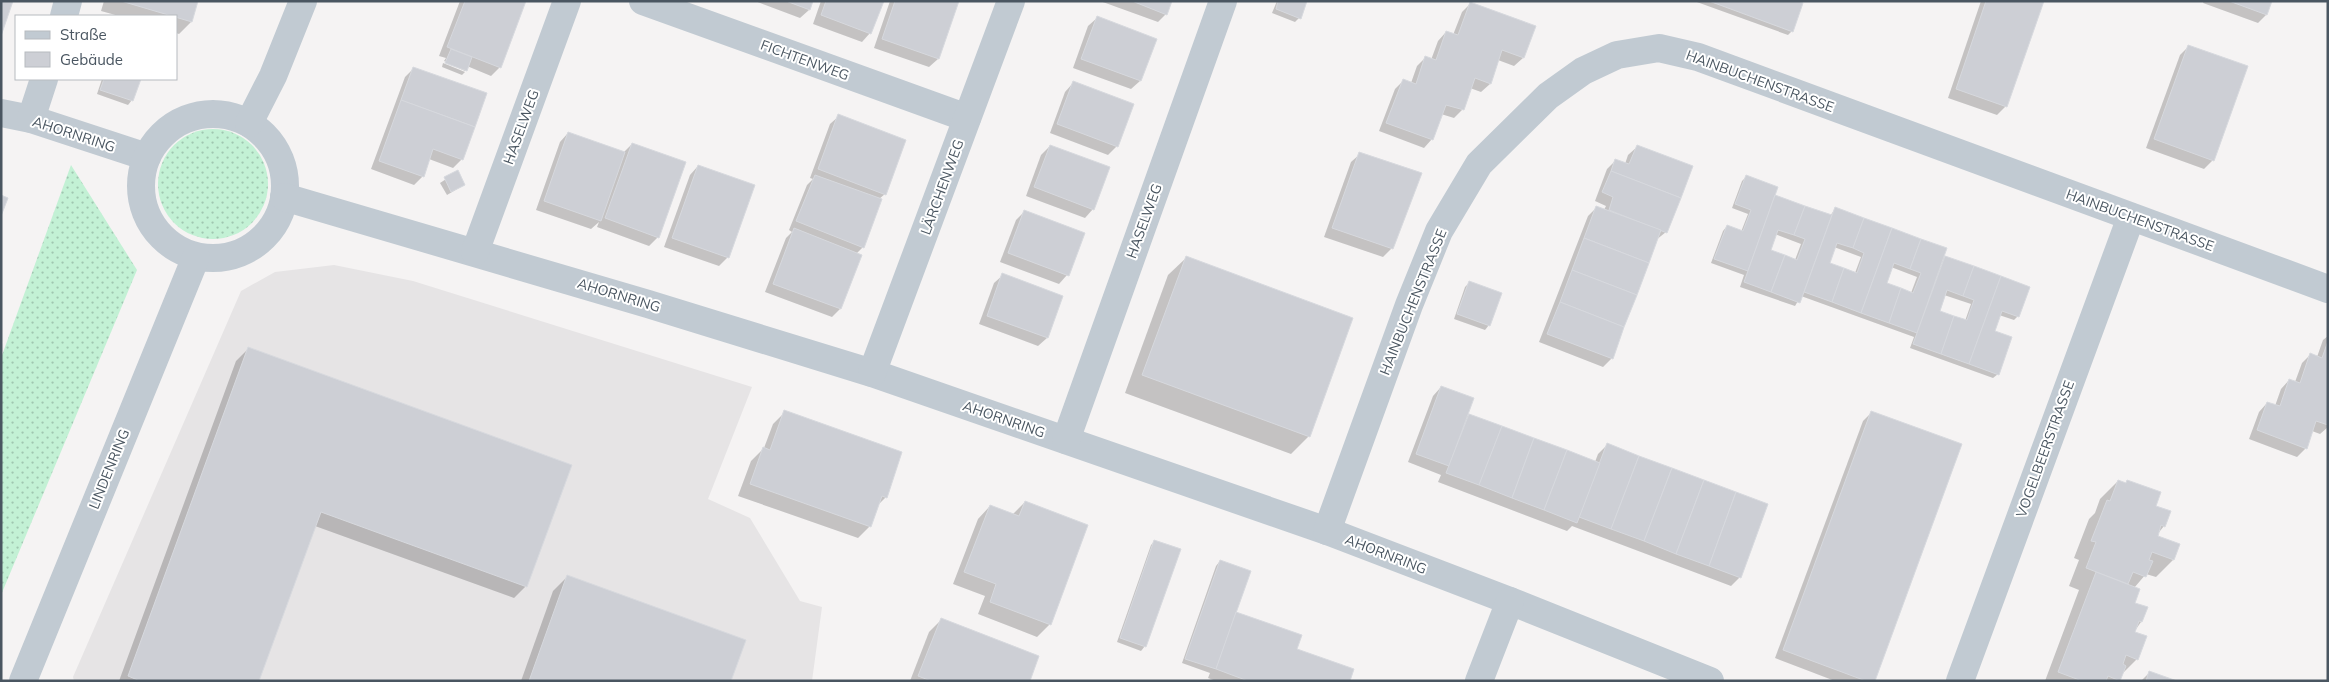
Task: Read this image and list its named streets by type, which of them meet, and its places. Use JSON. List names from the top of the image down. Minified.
{"streets":{"street":["FICHTENWEG","HAINBUCHENSTRASSE","HASELWEG","AHORNRING","LÄRCHENWEG","VOGELBEERSTRASSE","LINDENRING"]},"crossings":[["FICHTENWEG","LÄRCHENWEG"],["HAINBUCHENSTRASSE","AHORNRING"],["HAINBUCHENSTRASSE","VOGELBEERSTRASSE"],["HASELWEG","AHORNRING"],["AHORNRING","LÄRCHENWEG"],["AHORNRING","LINDENRING"]],"legend":["Straße","Gebäude"]}
